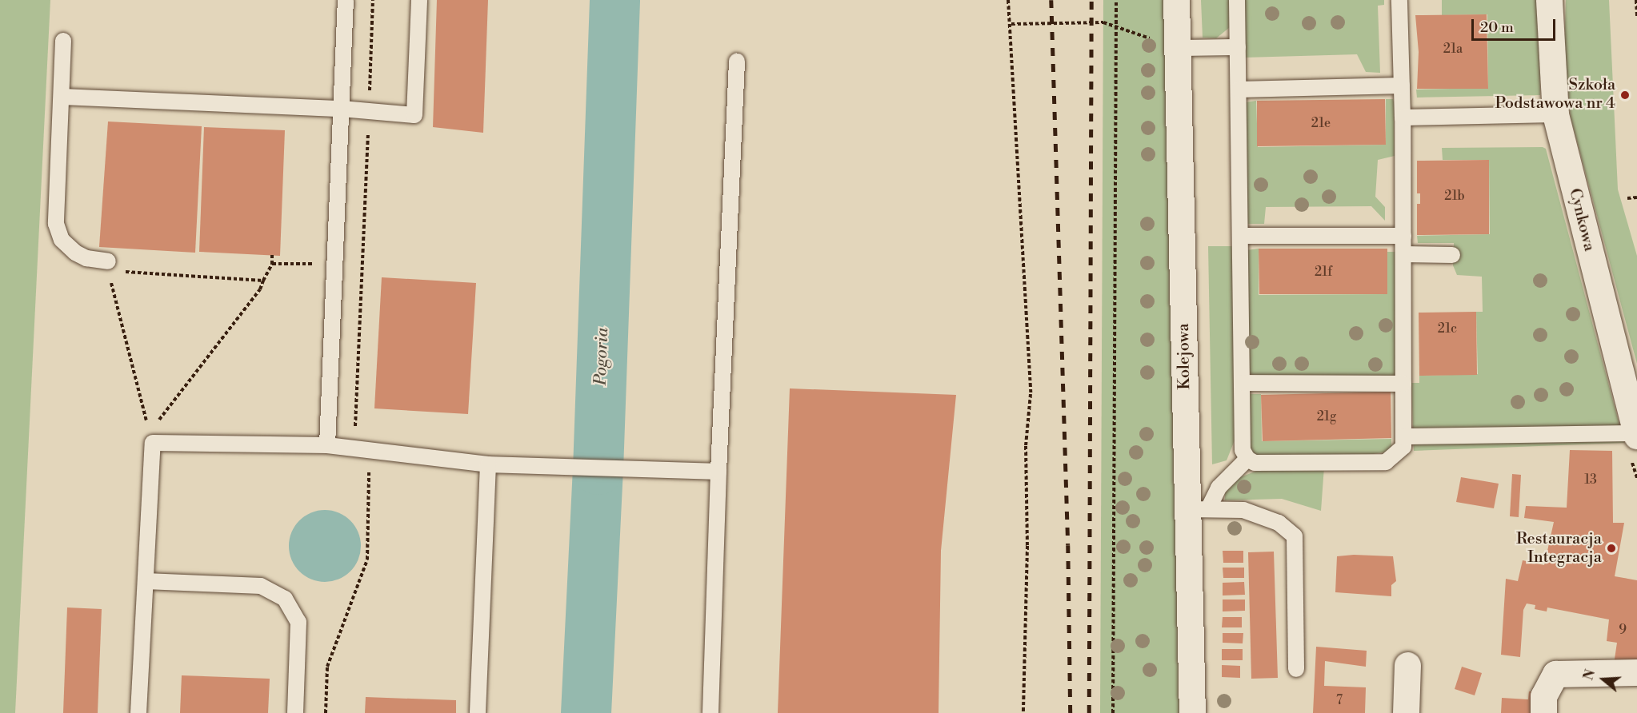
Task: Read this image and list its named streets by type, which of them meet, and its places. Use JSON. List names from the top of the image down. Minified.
{"streets":{"street":["Cynkowa","Kolejowa"]},"water":["Pogoria"],"places":["Szkoła Podstawowa nr 4","Restauracja Integracja"],"house_numbers":["21a","21e","21b","21f","21c","21g","13","9","7"],"scale_bar":"20 m","north":"left"}
